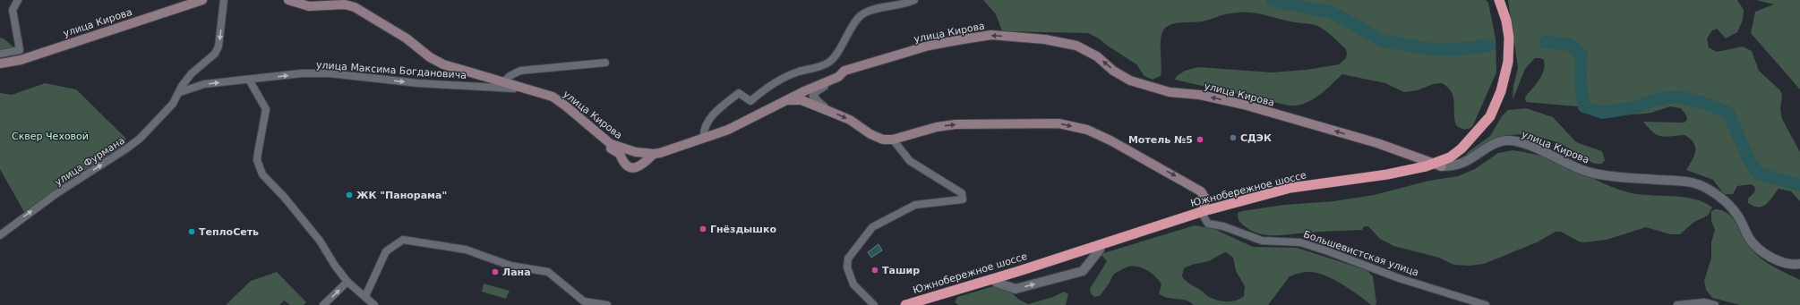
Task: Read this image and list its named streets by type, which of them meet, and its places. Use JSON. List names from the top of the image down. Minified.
{"streets":{"highway":["Южнобережное шоссе"],"main road":["улица Кирова"],"street":["улица Максима Богдановича","улица Фурмана","Большевистская улица"]},"crossings":[["улица Кирова","Южнобережное шоссе"],["улица Максима Богдановича","улица Фурмана"],["Южнобережное шоссе","Большевистская улица"]],"one_way":["улица Максима Богдановича"],"parks":["Сквер Чеховой"],"places":["СДЭК","Мотель №5","ЖК \"Панорама\"","Гнёздышко","ТеплоСеть","Ташир","Лана"]}
